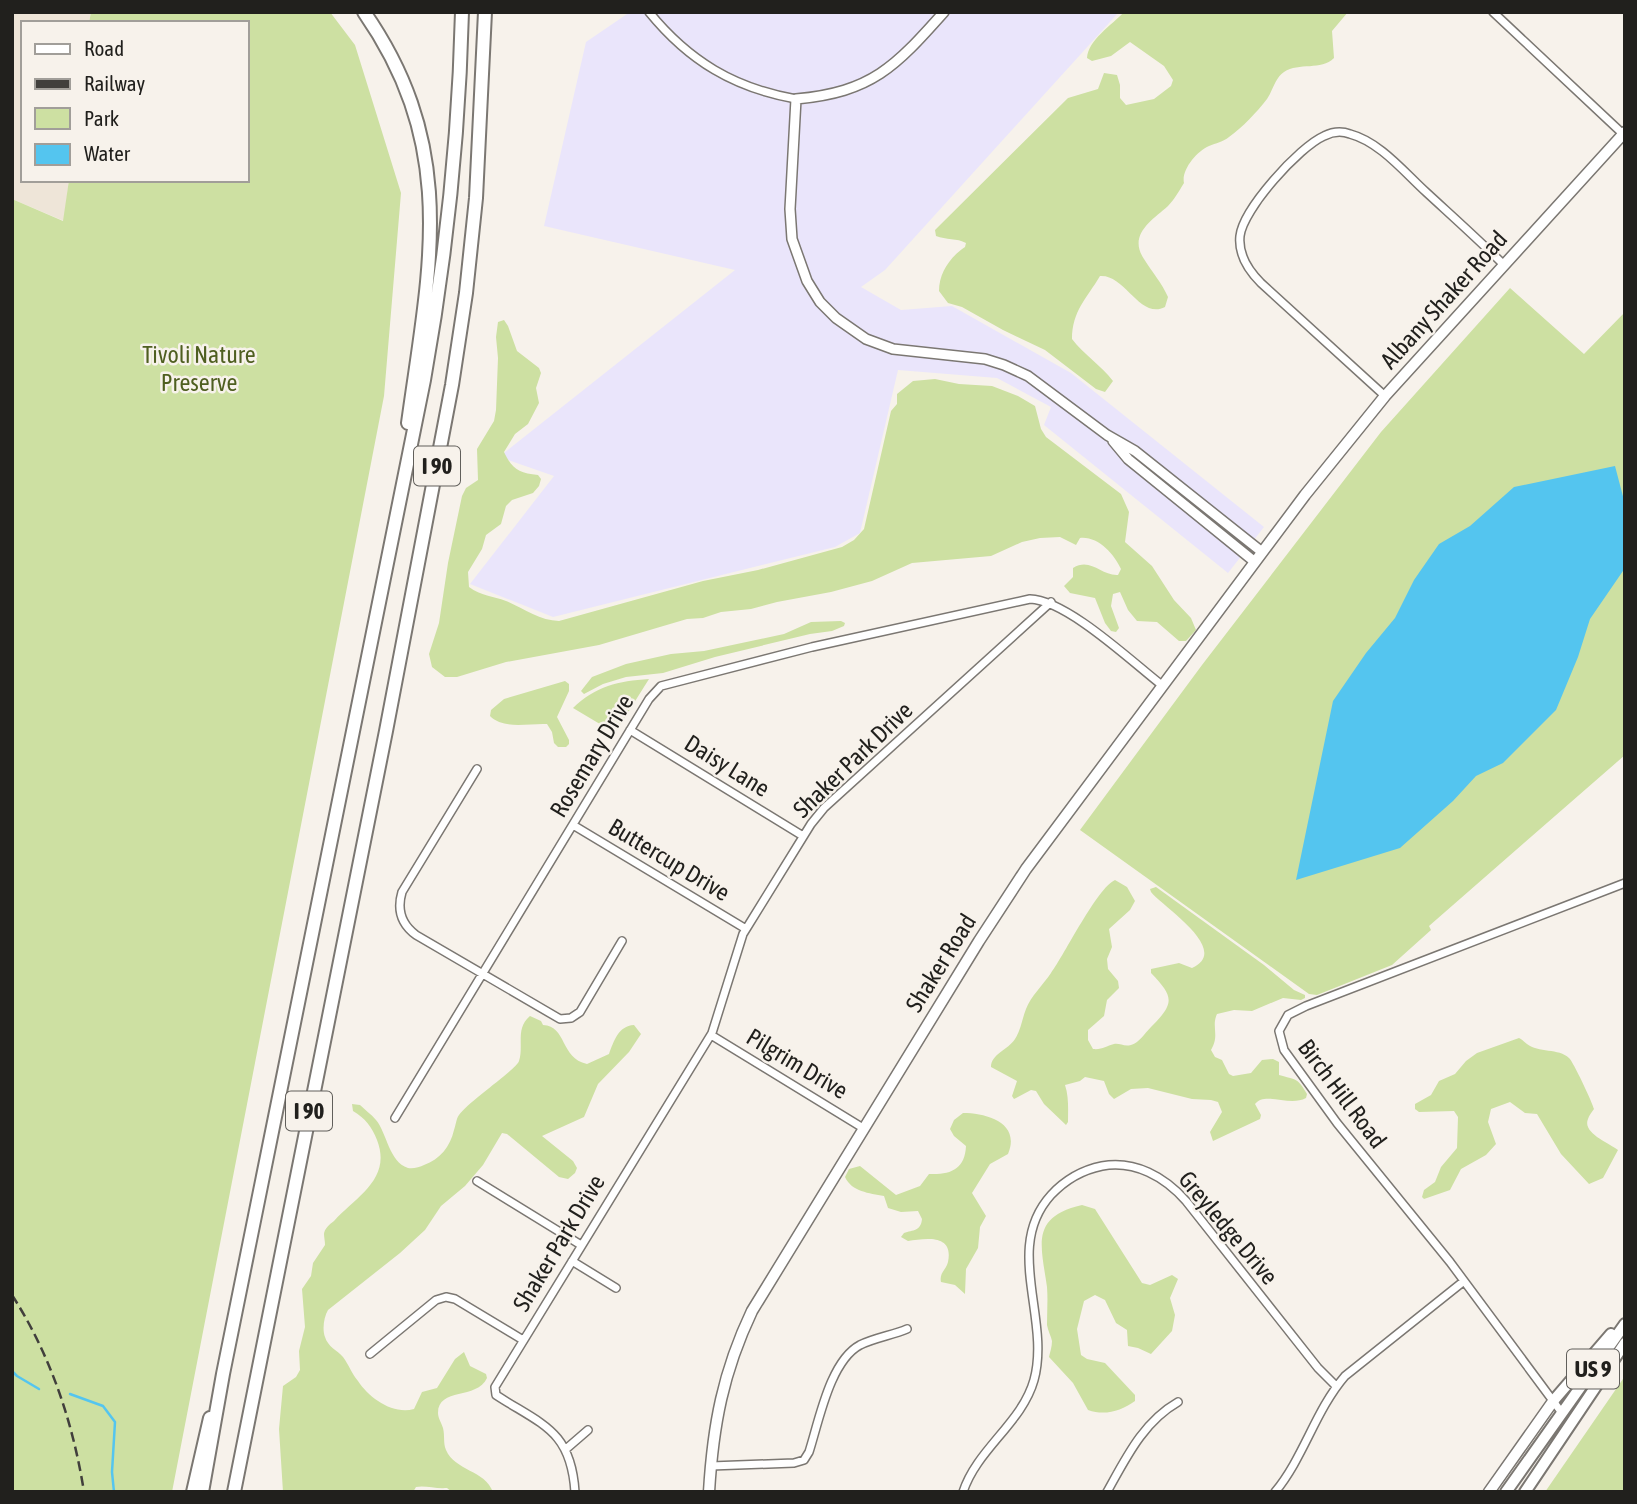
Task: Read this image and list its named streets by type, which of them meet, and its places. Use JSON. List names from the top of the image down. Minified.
{"streets":{"highway":["I 90"],"main road":["Albany Shaker Road","Shaker Road","US 9"],"street":["Rosemary Drive","Shaker Park Drive","Daisy Lane","Buttercup Drive","Pilgrim Drive","Birch Hill Road","Greyledge Drive"]},"crossings":[["Albany Shaker Road","Shaker Road"],["Rosemary Drive","Shaker Park Drive"],["Rosemary Drive","Daisy Lane"],["Rosemary Drive","Buttercup Drive"],["Shaker Park Drive","Daisy Lane"],["Shaker Park Drive","Buttercup Drive"],["Shaker Park Drive","Pilgrim Drive"],["Shaker Road","Pilgrim Drive"],["Birch Hill Road","US 9"]],"parks":["Tivoli Nature Preserve"],"legend":["Road","Railway","Park","Water"]}
